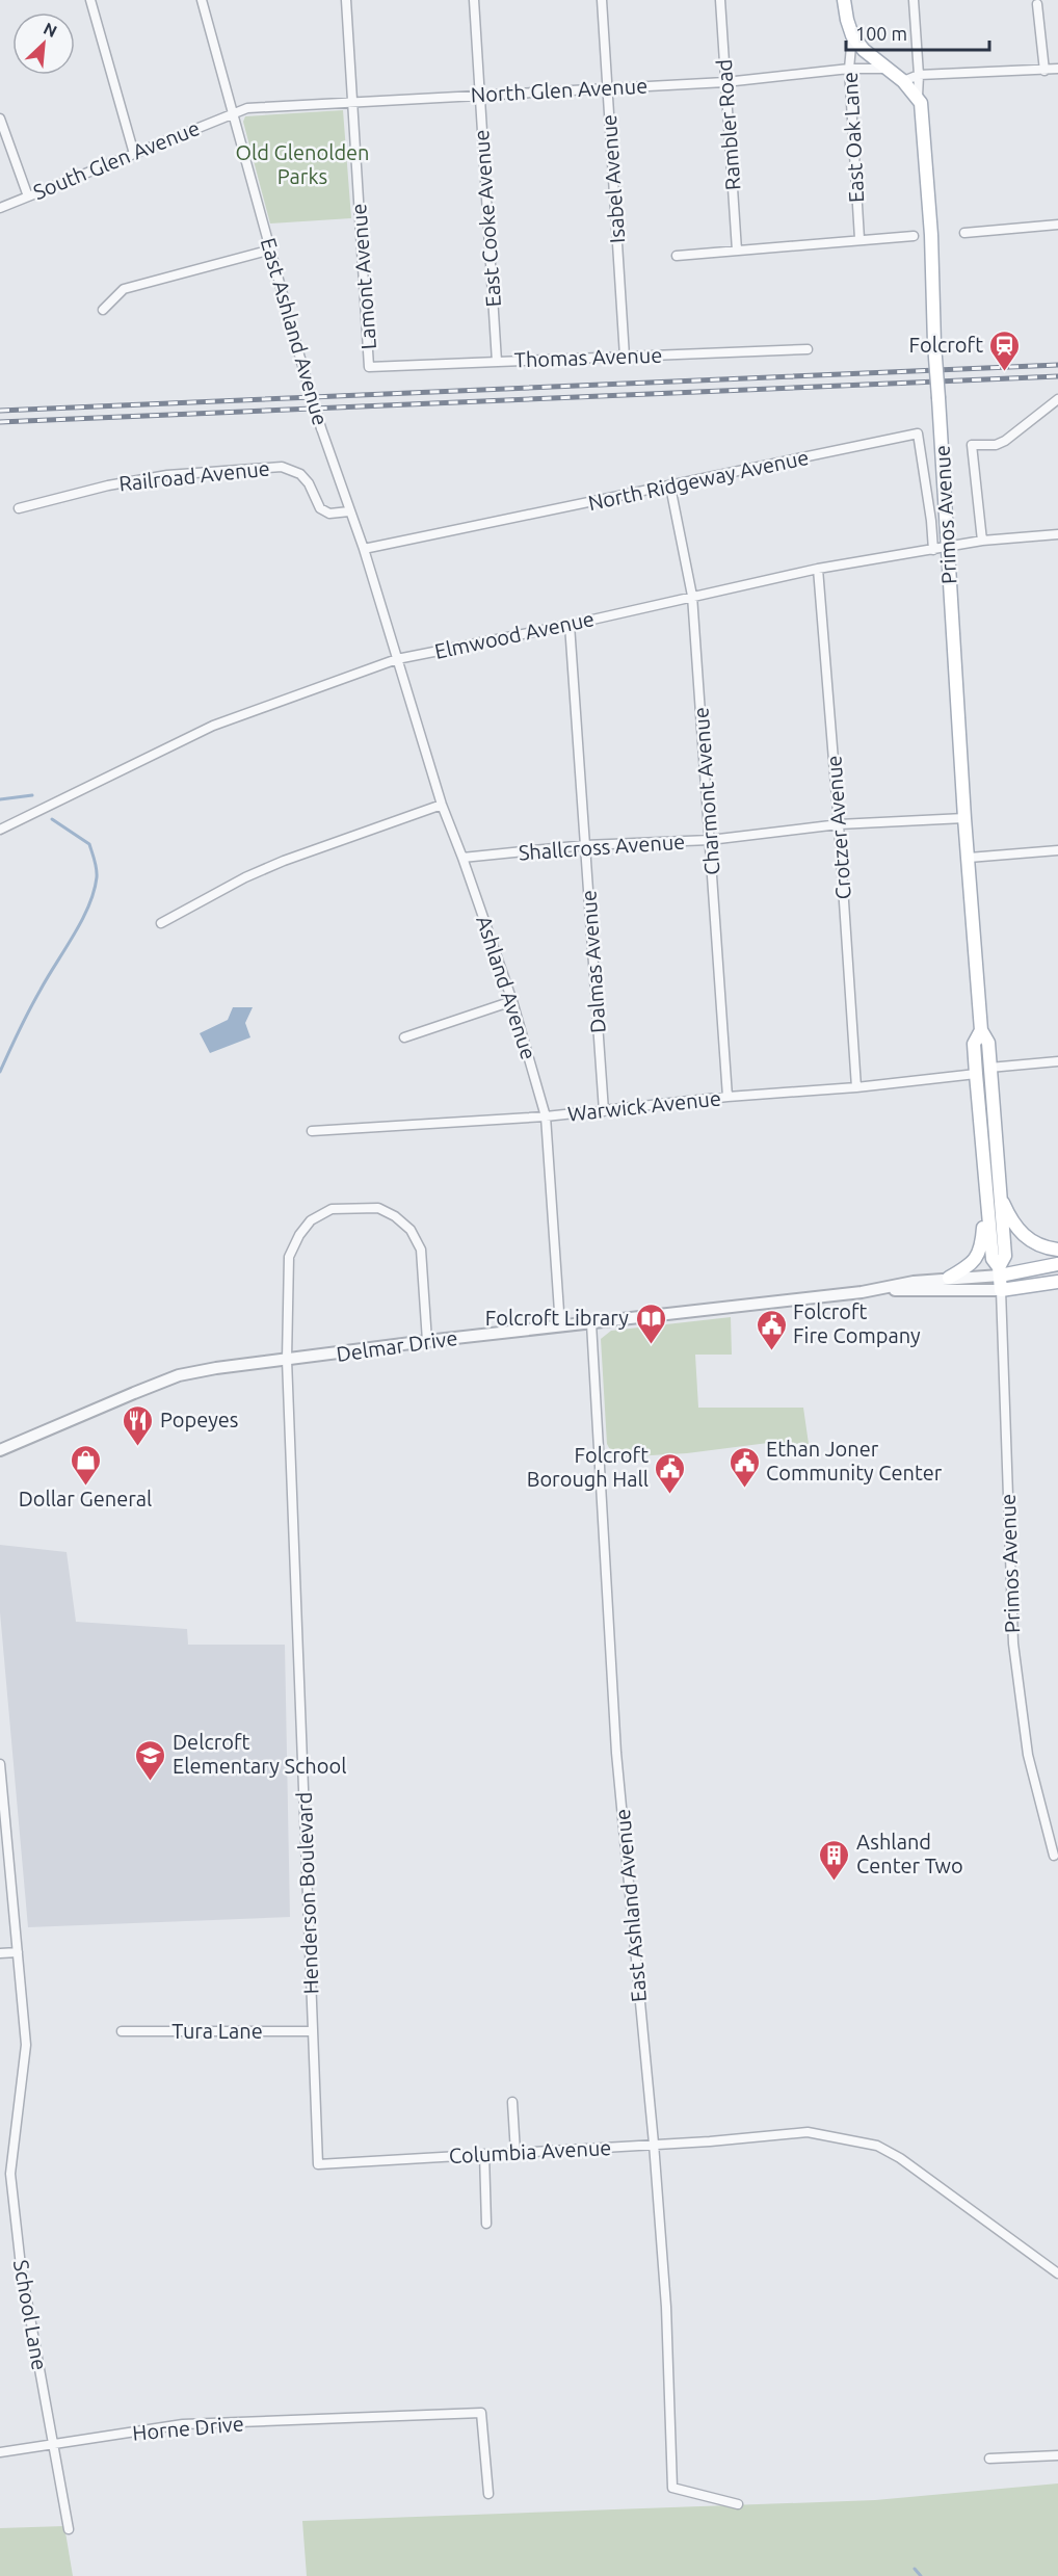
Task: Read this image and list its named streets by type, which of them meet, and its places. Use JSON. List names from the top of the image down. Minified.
{"streets":{"main road":["East Oak Lane","Primos Avenue"],"street":["North Glen Avenue","Rambler Road","South Glen Avenue","Isabel Avenue","East Cooke Avenue","Lamont Avenue","East Ashland Avenue","Thomas Avenue","Railroad Avenue","North Ridgeway Avenue","Elmwood Avenue","Charmont Avenue","Crotzer Avenue","Shallcross Avenue","Dalmas Avenue","Ashland Avenue","Warwick Avenue","Delmar Drive","Henderson Boulevard","Tura Lane","Columbia Avenue","School Lane","Horne Drive"]},"crossings":[["North Glen Avenue","Rambler Road"],["North Glen Avenue","East Oak Lane"],["North Glen Avenue","South Glen Avenue"],["North Glen Avenue","Isabel Avenue"],["North Glen Avenue","East Cooke Avenue"],["North Glen Avenue","Lamont Avenue"],["North Glen Avenue","East Ashland Avenue"],["East Oak Lane","Primos Avenue"],["South Glen Avenue","East Ashland Avenue"],["Isabel Avenue","Thomas Avenue"],["East Cooke Avenue","Thomas Avenue"],["Lamont Avenue","Thomas Avenue"],["East Ashland Avenue","Railroad Avenue"],["East Ashland Avenue","North Ridgeway Avenue"],["East Ashland Avenue","Elmwood Avenue"],["East Ashland Avenue","Ashland Avenue"],["East Ashland Avenue","Delmar Drive"],["East Ashland Avenue","Columbia Avenue"],["North Ridgeway Avenue","Elmwood Avenue"],["North Ridgeway Avenue","Charmont Avenue"],["Primos Avenue","Elmwood Avenue"],["Primos Avenue","Shallcross Avenue"],["Primos Avenue","Warwick Avenue"],["Primos Avenue","Delmar Drive"],["Elmwood Avenue","Charmont Avenue"],["Elmwood Avenue","Crotzer Avenue"],["Elmwood Avenue","Dalmas Avenue"],["Elmwood Avenue","Ashland Avenue"],["Charmont Avenue","Shallcross Avenue"],["Charmont Avenue","Warwick Avenue"],["Crotzer Avenue","Shallcross Avenue"],["Crotzer Avenue","Warwick Avenue"],["Shallcross Avenue","Dalmas Avenue"],["Shallcross Avenue","Ashland Avenue"],["Dalmas Avenue","Warwick Avenue"],["Ashland Avenue","Warwick Avenue"],["Ashland Avenue","Delmar Drive"],["Delmar Drive","Henderson Boulevard"],["Henderson Boulevard","Tura Lane"],["Henderson Boulevard","Columbia Avenue"],["School Lane","Horne Drive"]],"parks":["Old Glenolden Parks"],"places":{"station":["Folcroft"],"library":["Folcroft Library"],"public building":["Folcroft Fire Company","Ethan Joner Community Center","Folcroft Borough Hall"],"restaurant":["Popeyes"],"shop":["Dollar General"],"school or university":["Delcroft Elementary School"],"building":["Ashland Center Two"]},"scale_bar":"100 m","north":"top right"}
